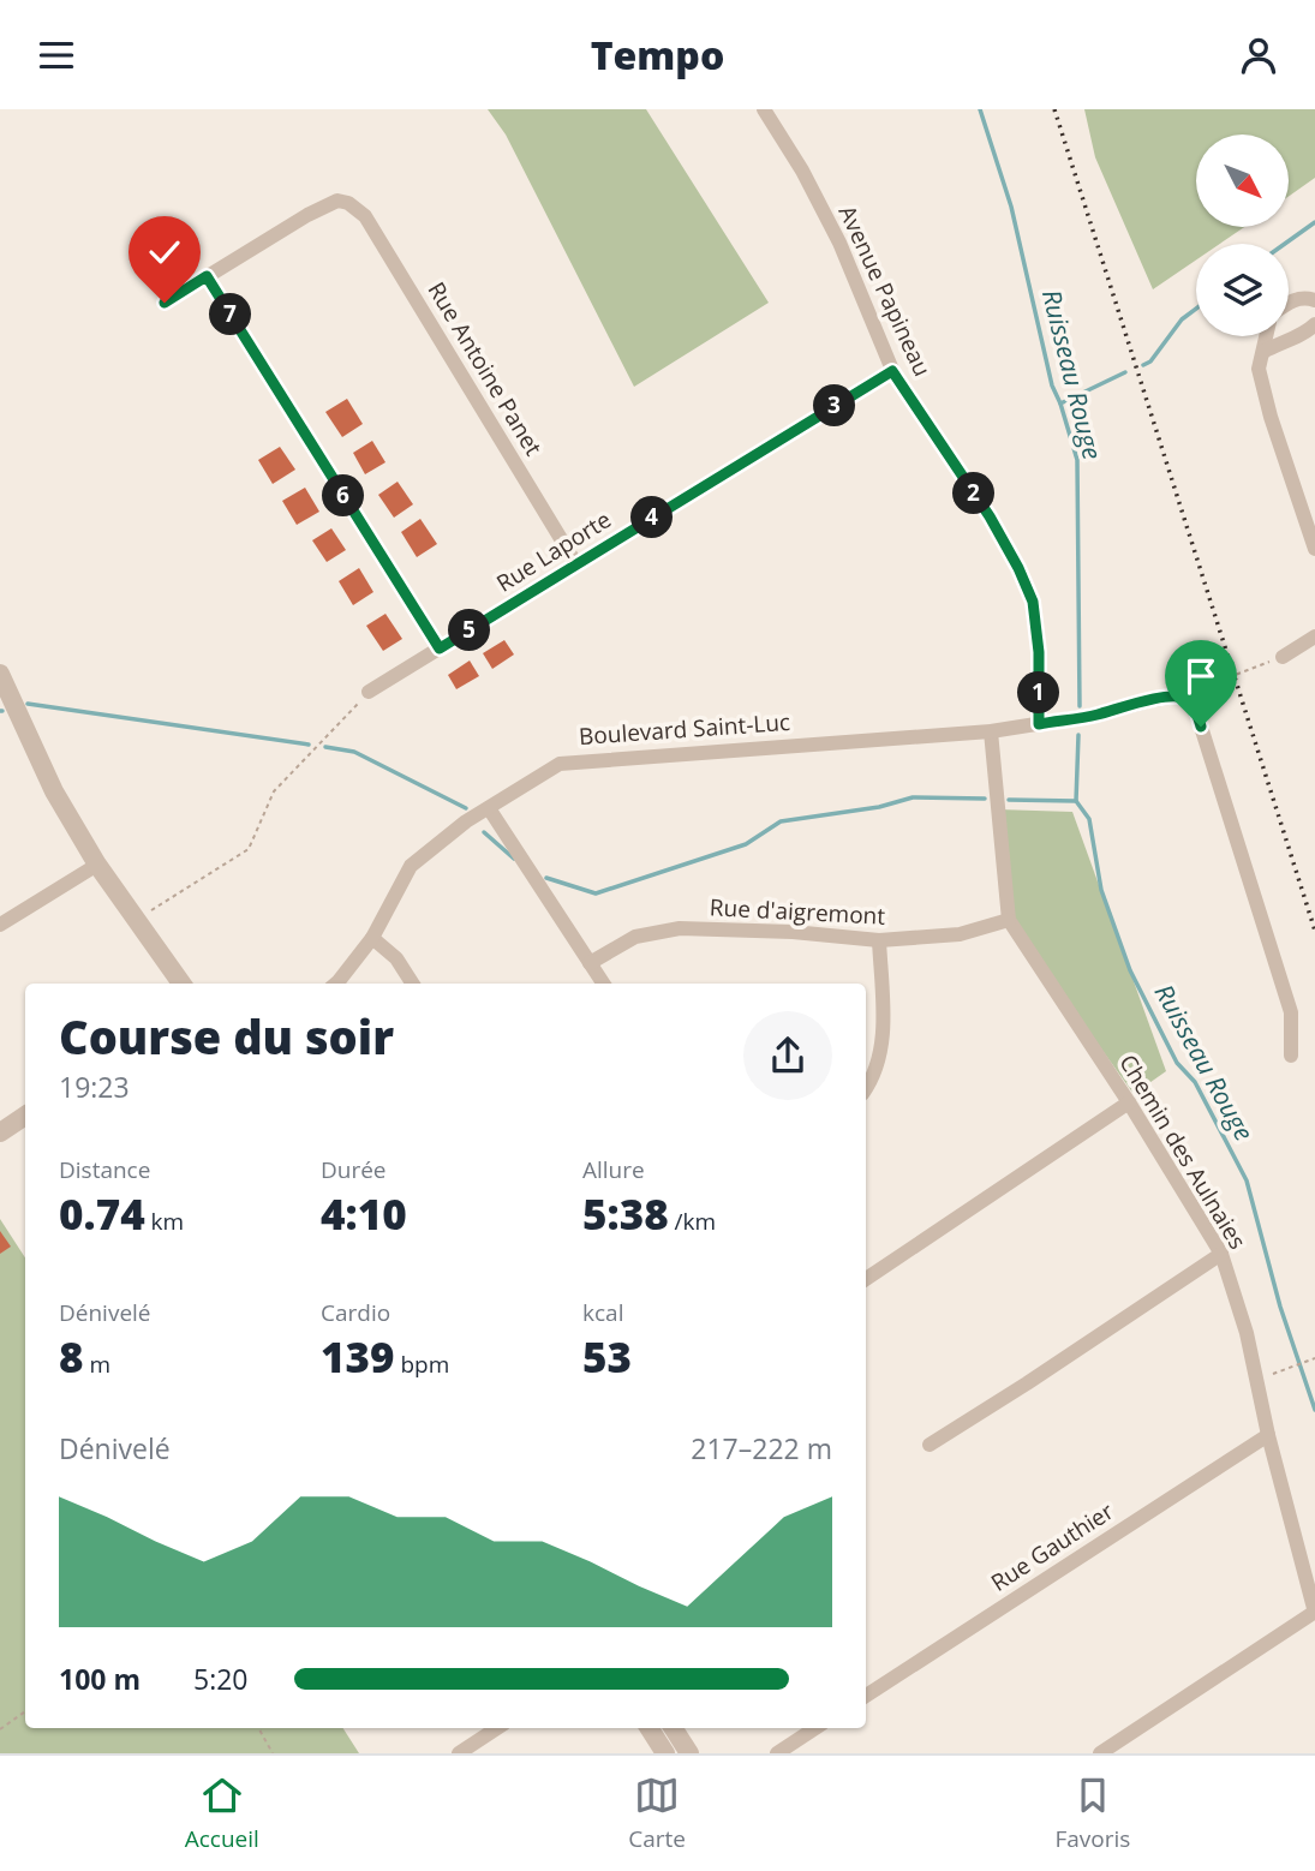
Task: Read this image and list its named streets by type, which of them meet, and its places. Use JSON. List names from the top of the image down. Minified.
{"streets":{"street":["Avenue Papineau","Rue Antoine Panet","Rue Laporte","Boulevard Saint-Luc","Rue d'aigremont","Chemin des Aulnaies","Rue Gauthier"]},"crossings":[["Avenue Papineau","Rue Laporte"],["Avenue Papineau","Boulevard Saint-Luc"],["Rue Antoine Panet","Rue Laporte"],["Boulevard Saint-Luc","Chemin des Aulnaies"],["Rue d'aigremont","Chemin des Aulnaies"],["Chemin des Aulnaies","Rue Gauthier"]],"water":["Ruisseau Rouge"],"north":"bottom right","page":{"header":"Tempo","pins":["7","3","2","6","4","5","1"],"heading":["Course du soir","19:23"],"stats":[["Distance","0.74 km"],["Durée","4:10"],["Allure","5:38 /km"],["Dénivelé","8 m"],["Cardio","139 bpm"],["kcal","53"]],"chart":["Dénivelé","217–222 m"],"list":[{"name":"100 m","note":"5:20"}],"tabs":["Accueil","Carte","Favoris"]}}
